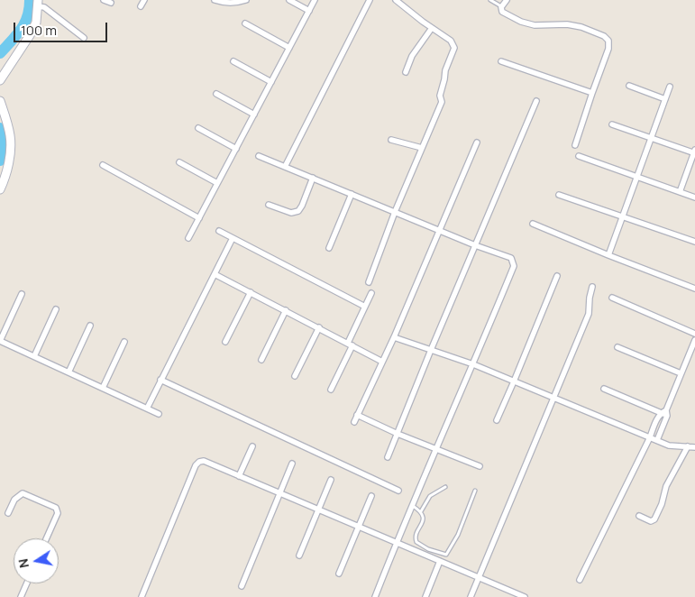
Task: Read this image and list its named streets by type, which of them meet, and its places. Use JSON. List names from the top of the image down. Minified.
{"scale_bar":"100 m","north":"left"}
